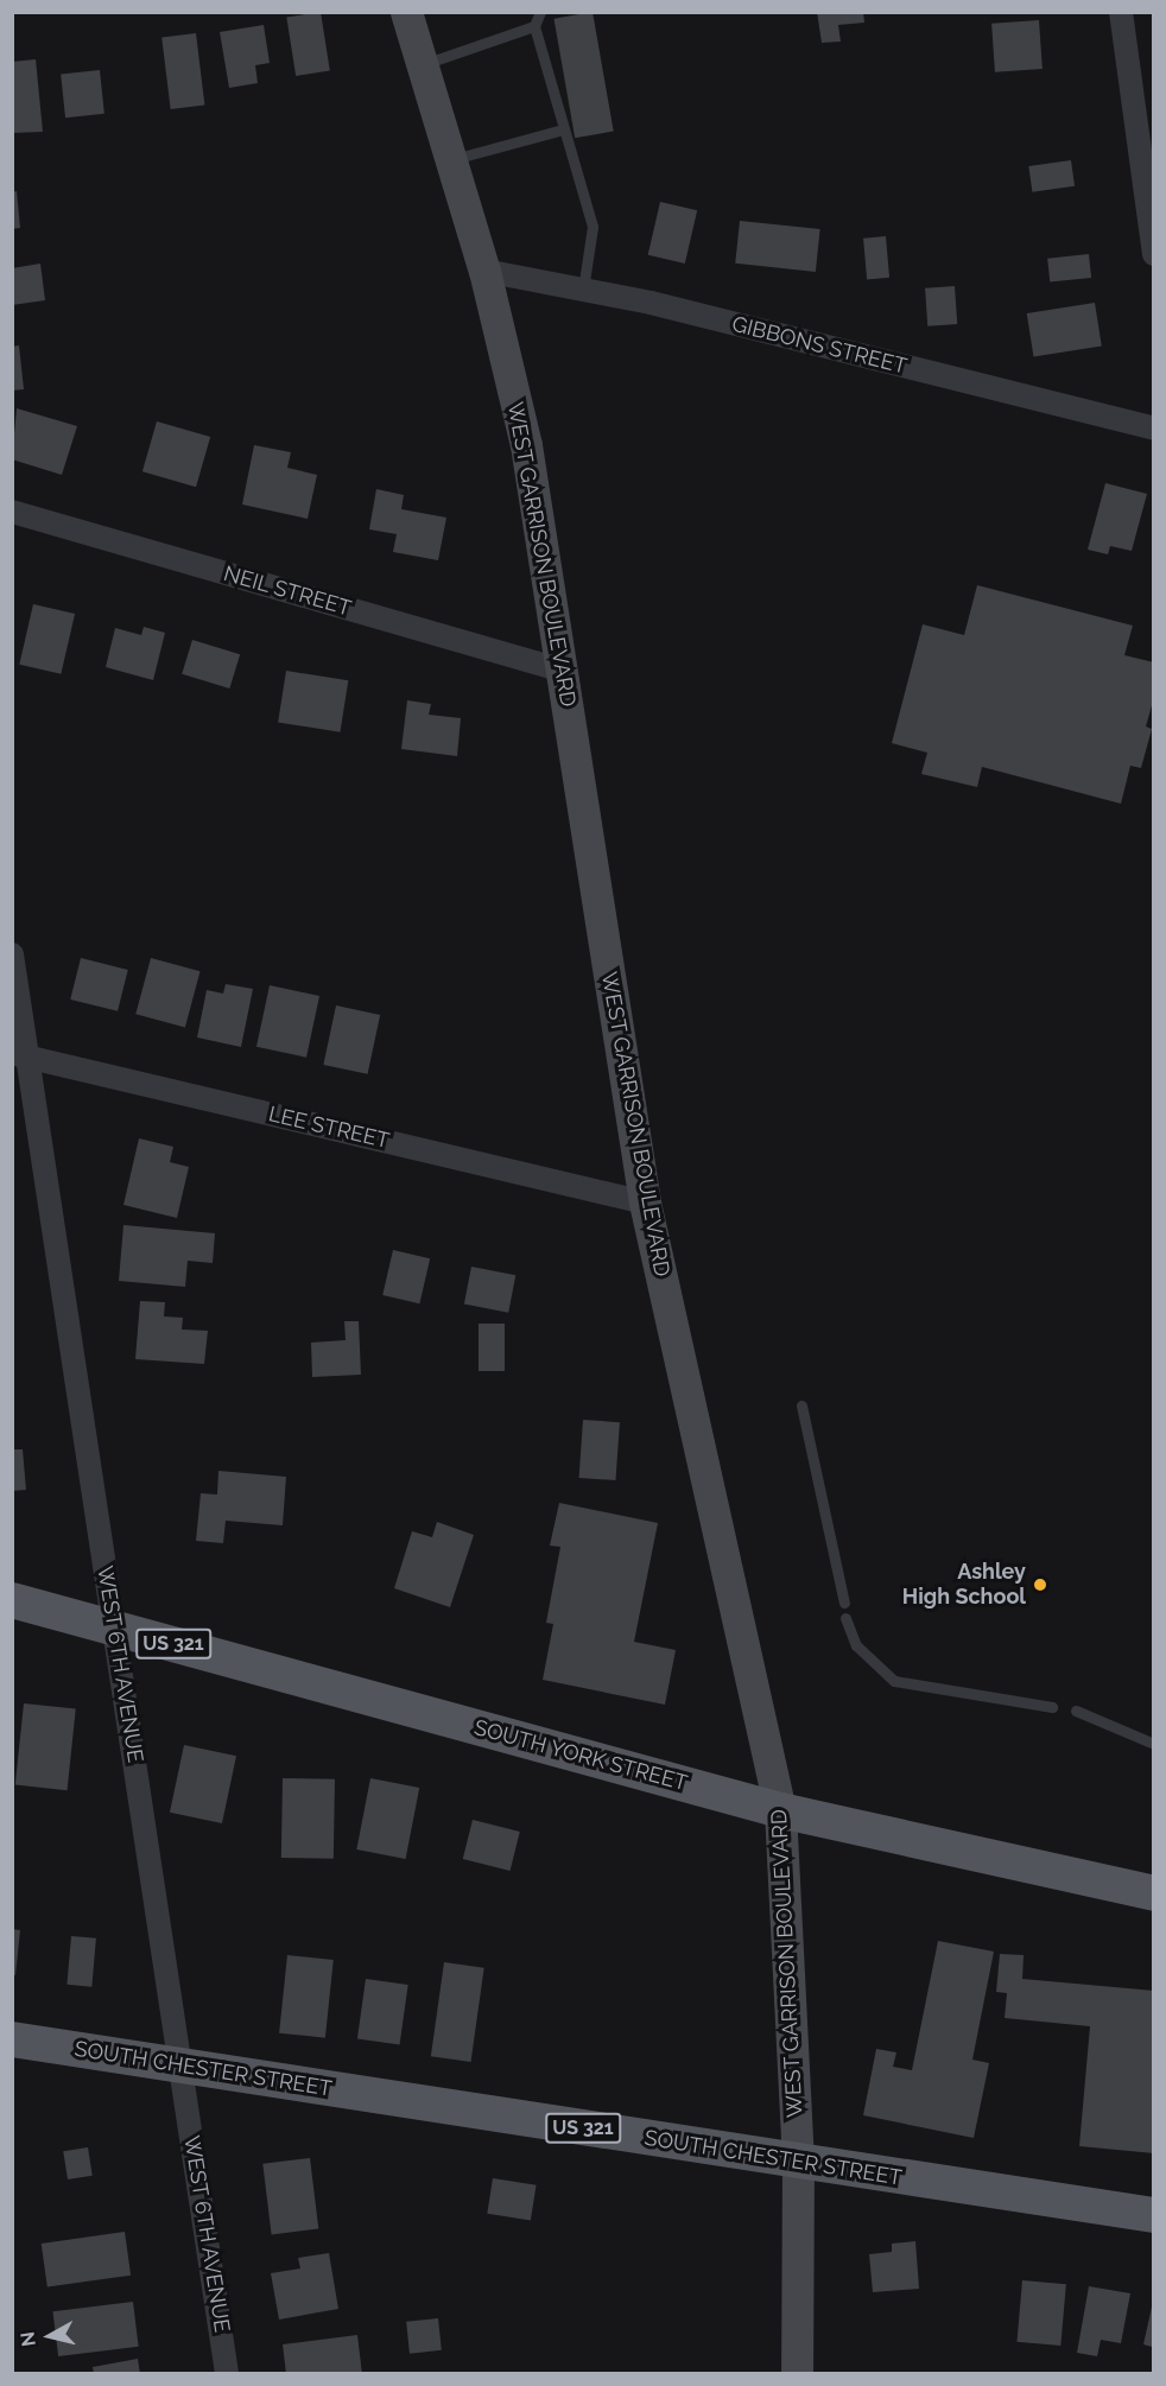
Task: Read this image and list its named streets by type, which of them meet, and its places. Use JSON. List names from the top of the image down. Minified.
{"streets":{"main road":["WEST GARRISON BOULEVARD","US 321","SOUTH YORK STREET","SOUTH CHESTER STREET"],"street":["GIBBONS STREET","NEIL STREET","LEE STREET","WEST 6TH AVENUE"]},"crossings":[["GIBBONS STREET","WEST GARRISON BOULEVARD"],["WEST GARRISON BOULEVARD","NEIL STREET"],["WEST GARRISON BOULEVARD","LEE STREET"],["WEST GARRISON BOULEVARD","SOUTH YORK STREET"],["WEST GARRISON BOULEVARD","SOUTH CHESTER STREET"],["LEE STREET","WEST 6TH AVENUE"],["WEST 6TH AVENUE","SOUTH YORK STREET"],["WEST 6TH AVENUE","SOUTH CHESTER STREET"]],"places":["Ashley High School"],"north":"left"}
